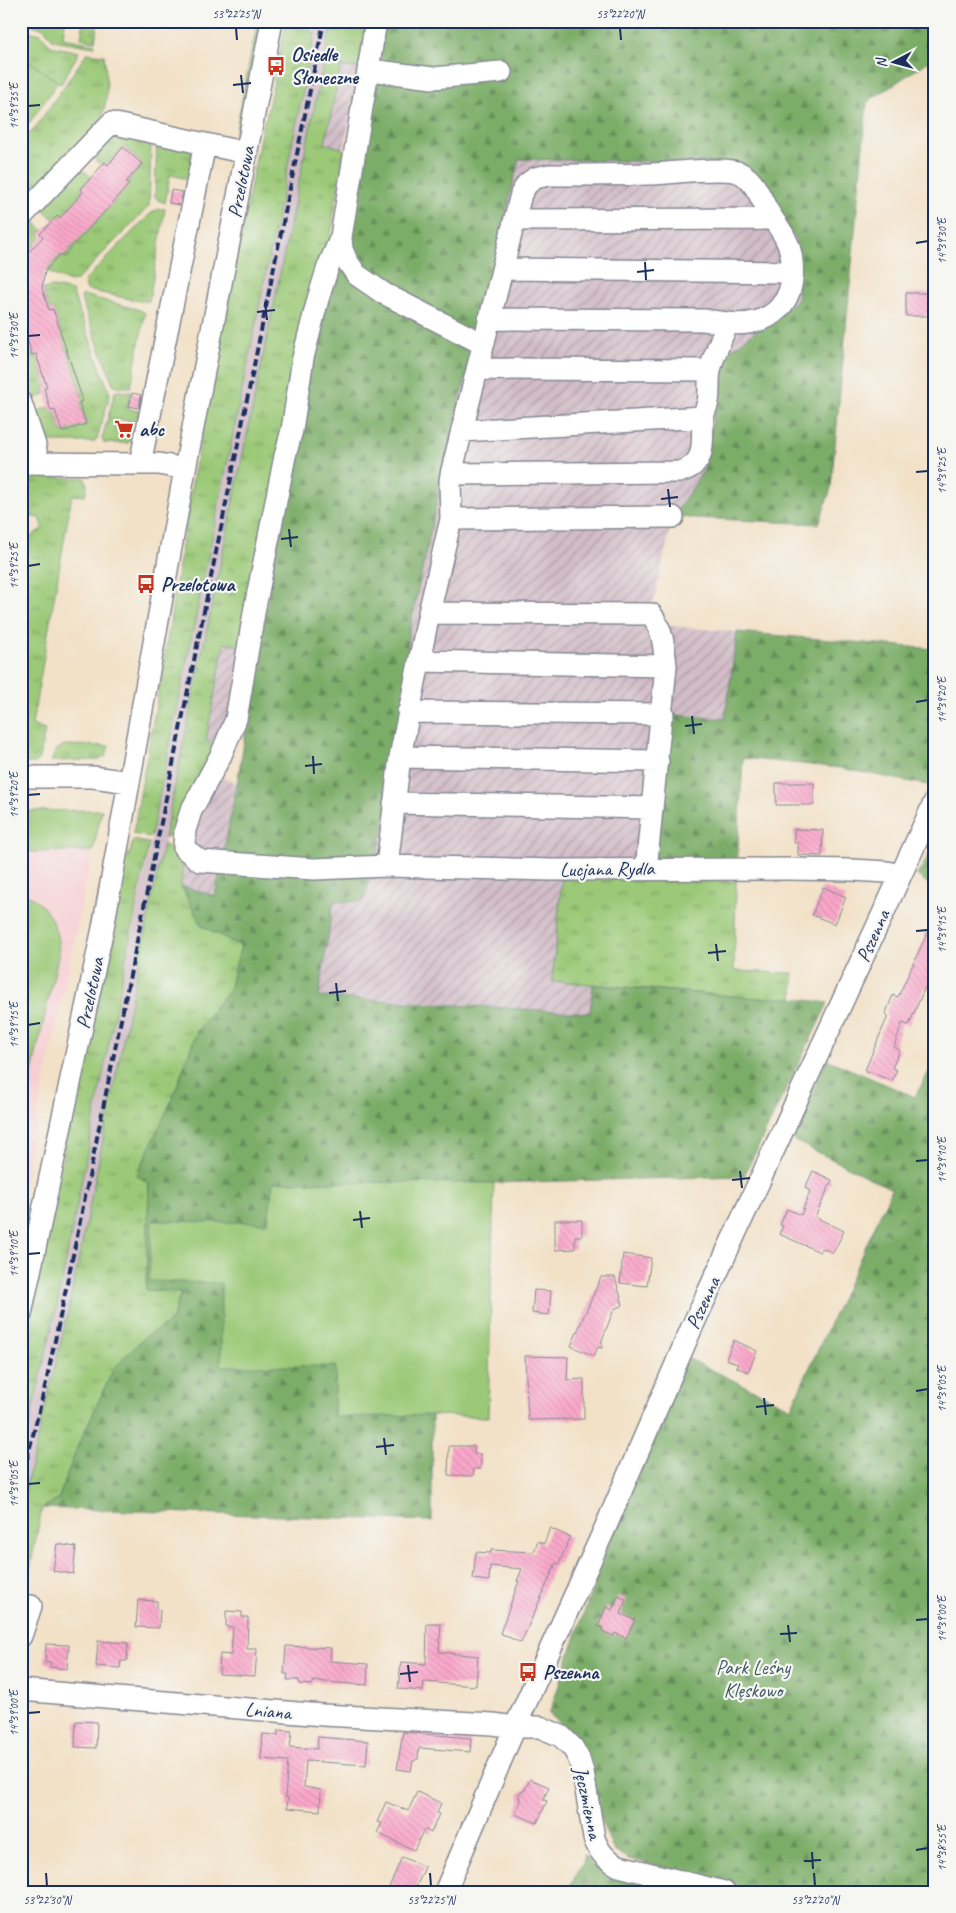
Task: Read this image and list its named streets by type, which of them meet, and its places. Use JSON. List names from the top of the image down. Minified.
{"streets":{"street":["Przelotowa","Lucjana Rydla","Pszenna","Lniana","Jęczmienna"]},"crossings":[["Lucjana Rydla","Pszenna"],["Pszenna","Lniana"],["Pszenna","Jęczmienna"],["Lniana","Jęczmienna"]],"parks":["Park Leśny Klęskowo"],"places":{"bus stop":["Osiedle Słoneczne","Przelotowa","Pszenna"],"supermarket":["abc"]},"north":"left","coordinates":["53°22'25\"N","53°22'20\"N","14°39'35\"E","14°39'30\"E","14°39'25\"E","14°39'20\"E","14°39'15\"E","14°39'10\"E","14°39'05\"E","14°39'00\"E","14°38'55\"E","53°22'30\"N"]}
